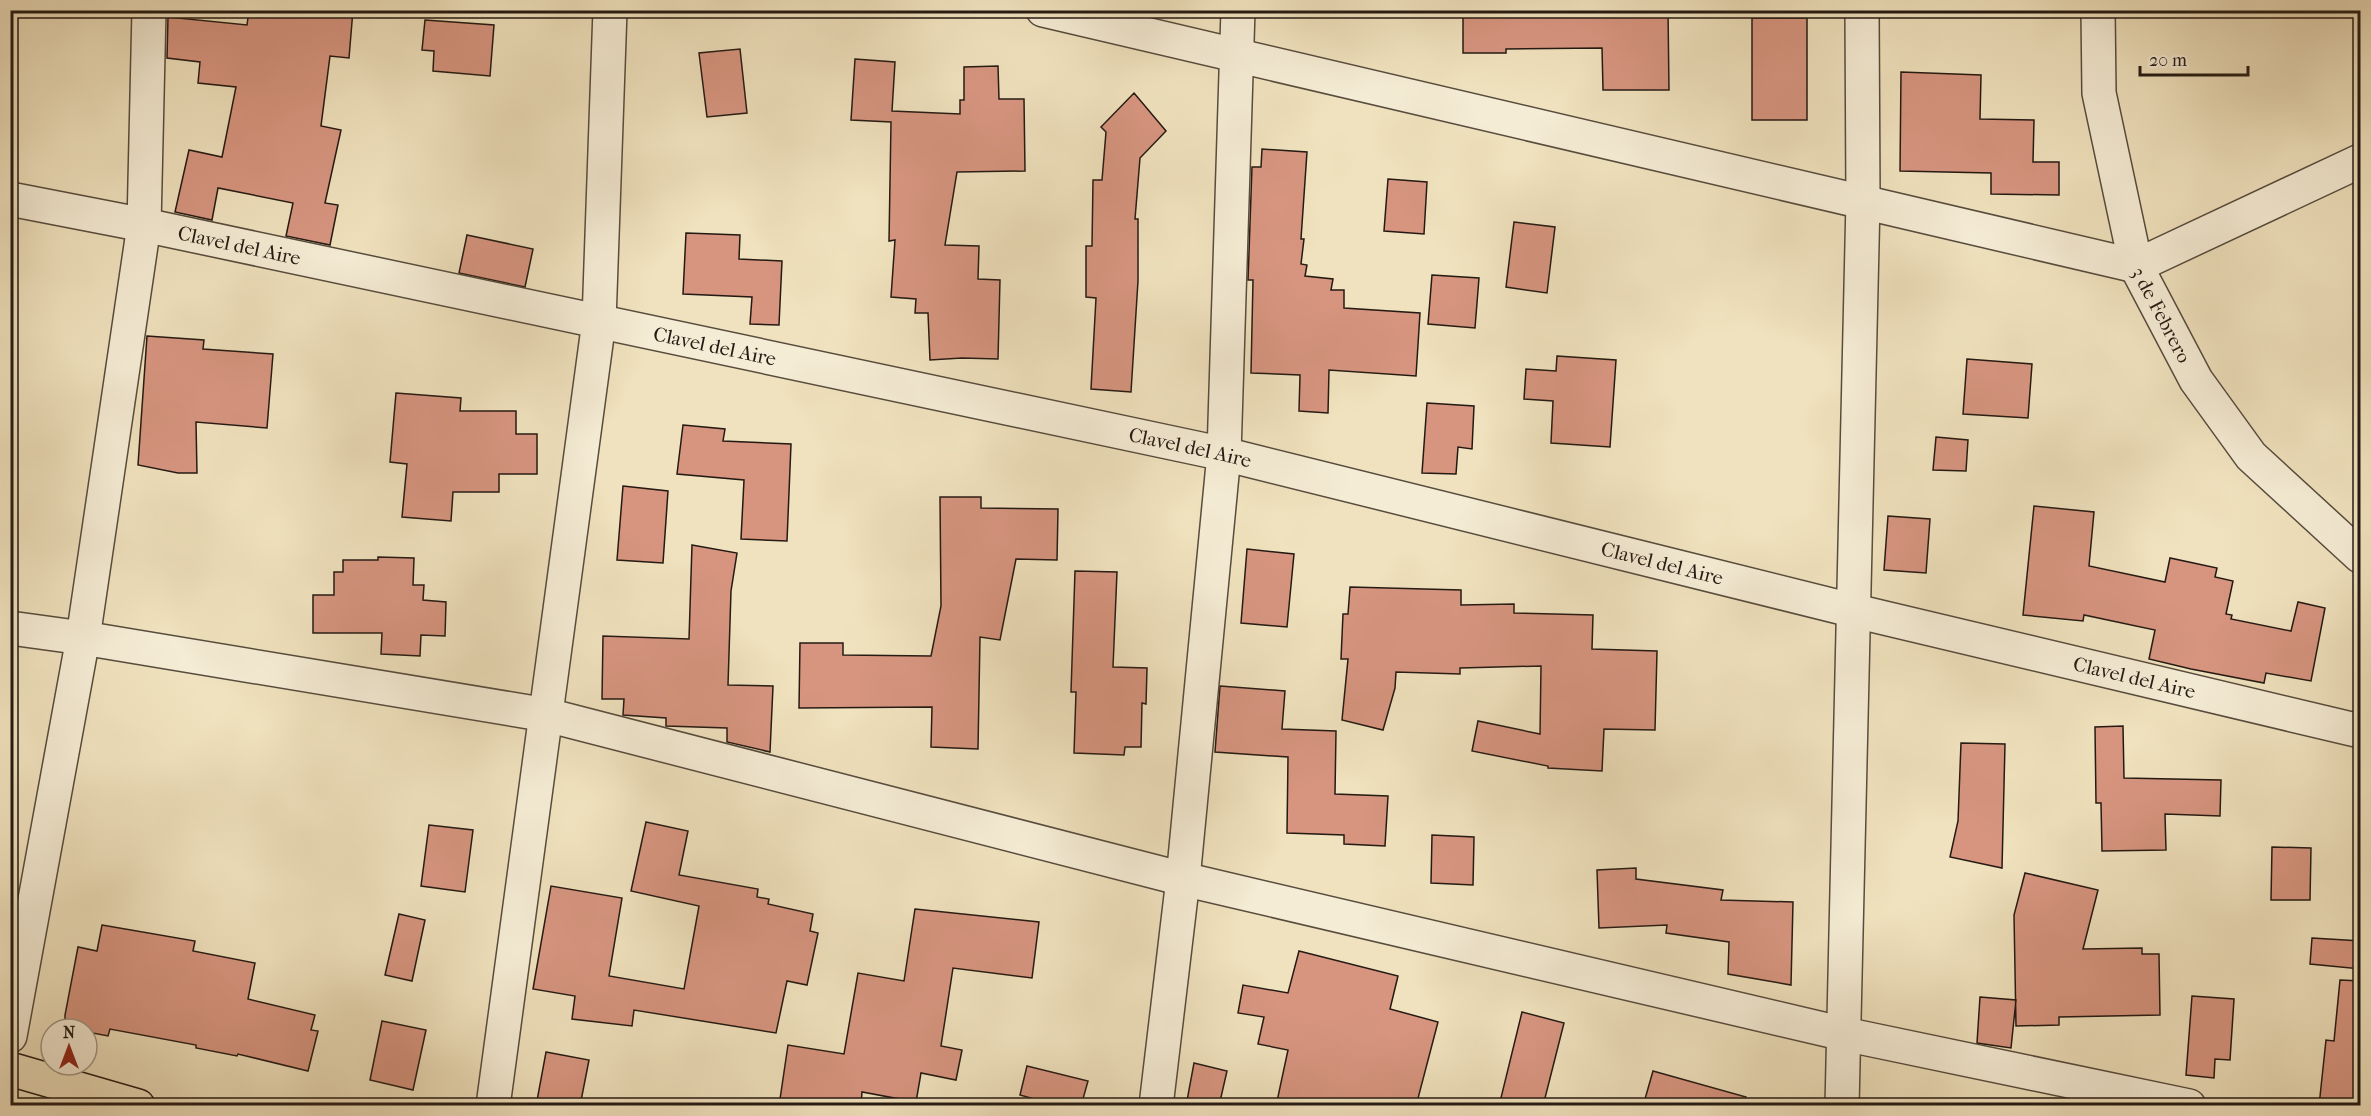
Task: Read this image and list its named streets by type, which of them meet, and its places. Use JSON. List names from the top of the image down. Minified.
{"streets":{"street":["Clavel del Aire","3 de Febrero"]},"scale_bar":"20 m","north":"top"}
